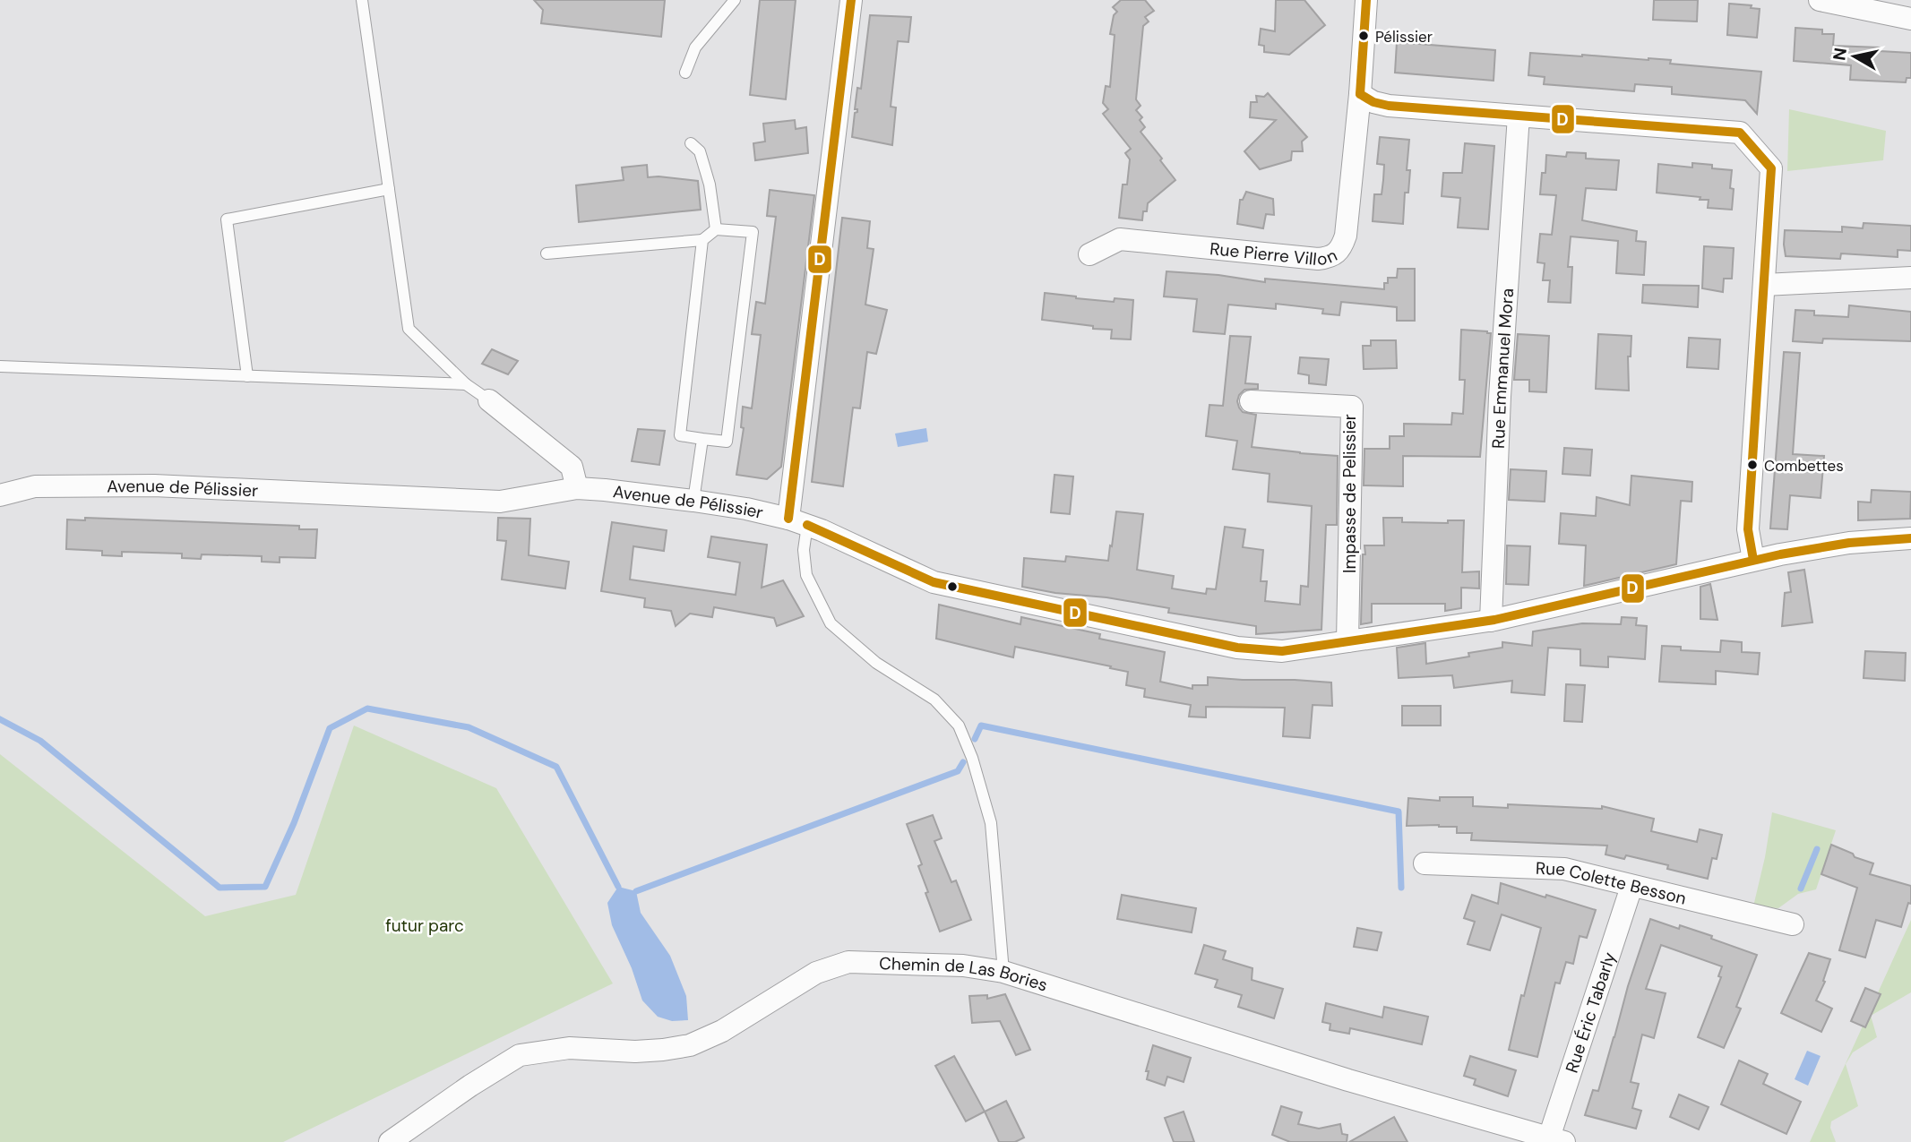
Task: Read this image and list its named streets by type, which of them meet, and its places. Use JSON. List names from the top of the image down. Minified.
{"streets":{"street":["Rue Pierre Villon","Rue Emmanuel Mora","Avenue de Pélissier","Impasse de Pelissier","Rue Colette Besson","Chemin de Las Bories","Rue Éric Tabarly"]},"crossings":[["Rue Emmanuel Mora","Avenue de Pélissier"],["Avenue de Pélissier","Impasse de Pelissier"],["Rue Colette Besson","Rue Éric Tabarly"],["Chemin de Las Bories","Rue Éric Tabarly"]],"parks":["futur parc"],"places":["Pélissier","Combettes"],"lines":["transit line D"],"north":"left"}
